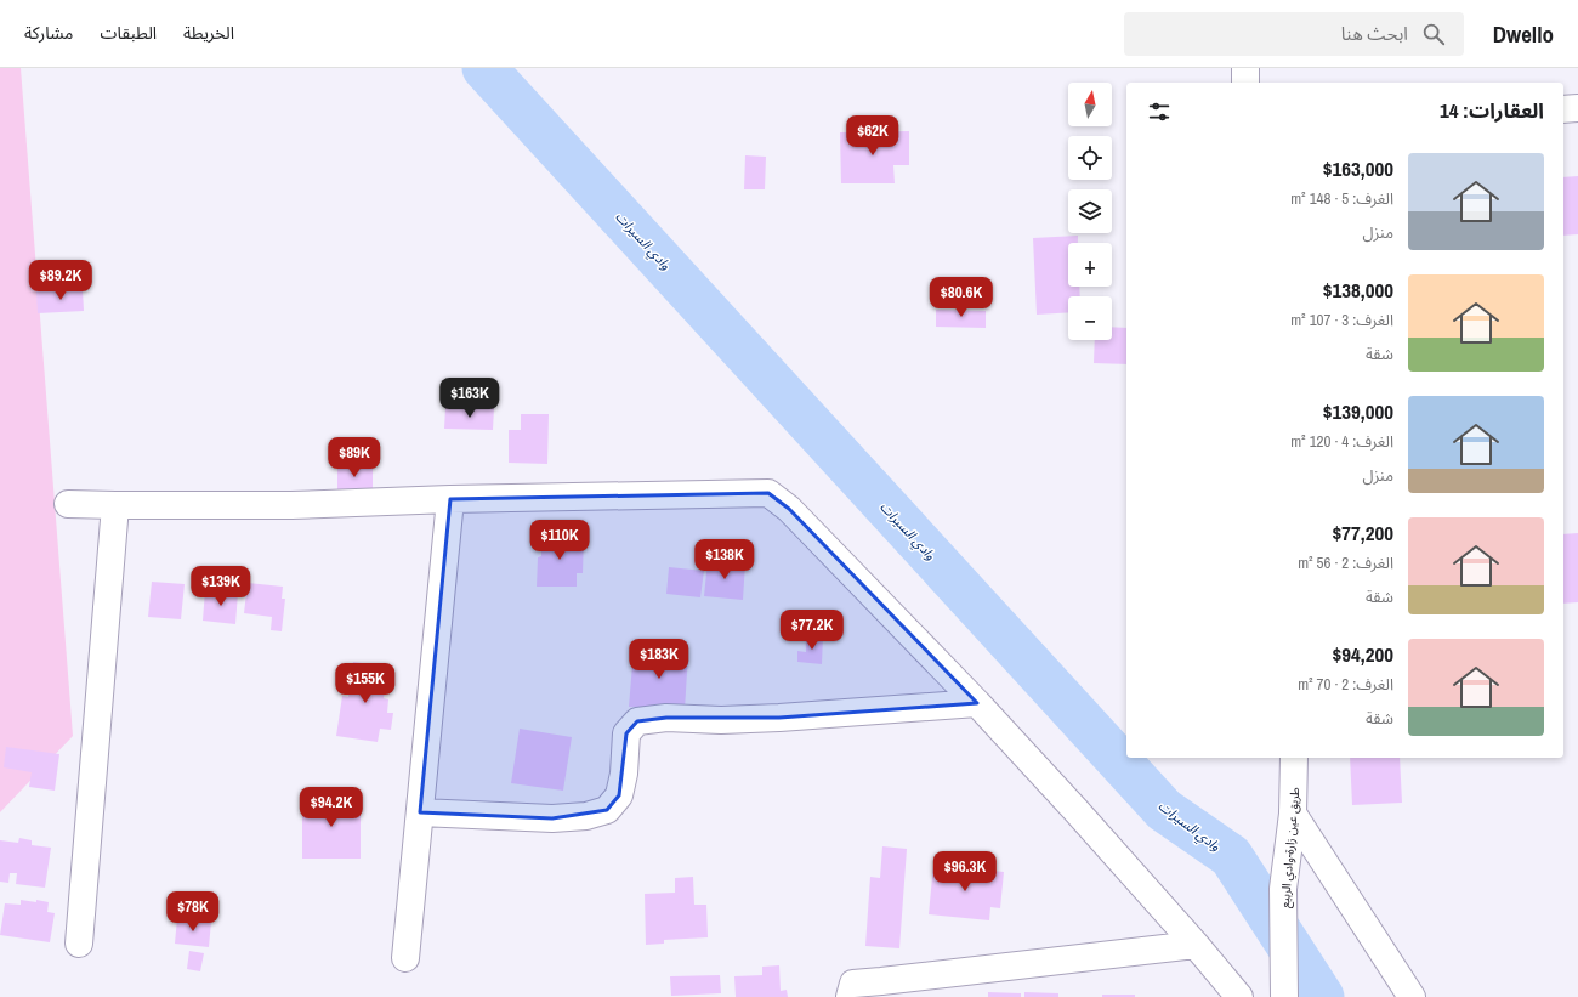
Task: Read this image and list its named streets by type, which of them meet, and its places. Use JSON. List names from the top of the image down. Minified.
{"streets":{"street":["طريق عين زارة-وادي الربيع"]},"water":["وادي السيرات"],"north":"top","page":{"header":"Dwello","search":"ابحث هنا","nav":["الخريطة","الطبقات","مشاركة"],"map_buttons":["+","−"],"heading":"العقارات: 14","price":["$62K","$89.2K","$80.6K","$163K","$89K","$110K","$138K","$139K","$77.2K","$183K","$155K","$94.2K","$96.3K","$78K"],"list":[{"name":"$163,000","note":"الغرف: 5 · 148 m² · منزل"},{"name":"$138,000","note":"الغرف: 3 · 107 m² · شقة"},{"name":"$139,000","note":"الغرف: 4 · 120 m² · منزل"},{"name":"$77,200","note":"الغرف: 2 · 56 m² · شقة"},{"name":"$94,200","note":"الغرف: 2 · 70 m² · شقة"}]}}
